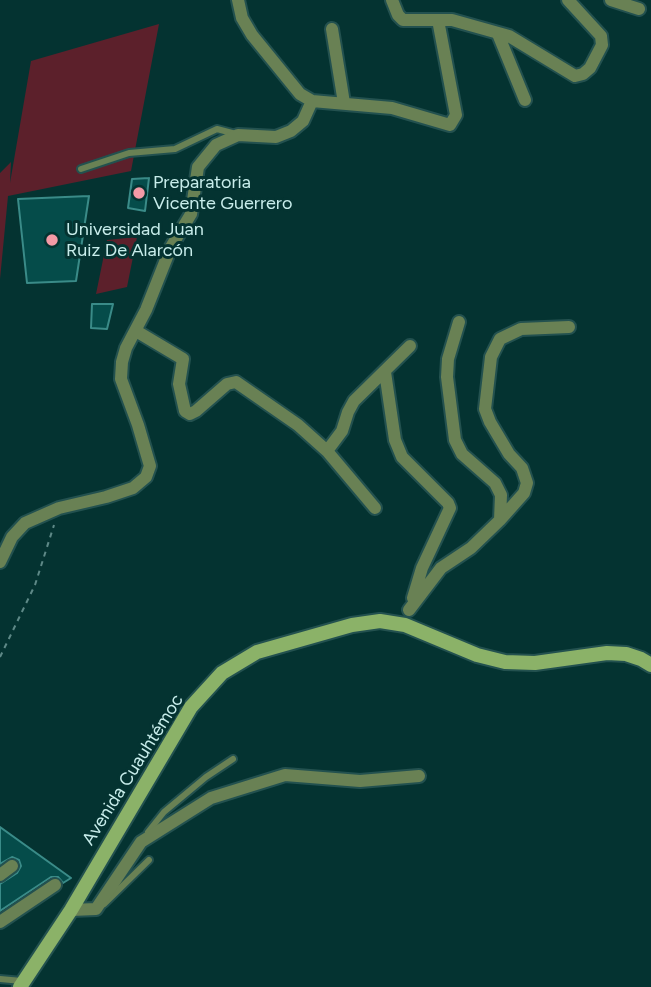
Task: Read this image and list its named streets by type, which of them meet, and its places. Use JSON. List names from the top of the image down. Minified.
{"streets":{"main road":["Avenida Cuauhtémoc"]},"places":["Preparatoria Vicente Guerrero","Universidad Juan Ruiz De Alarcón"]}
